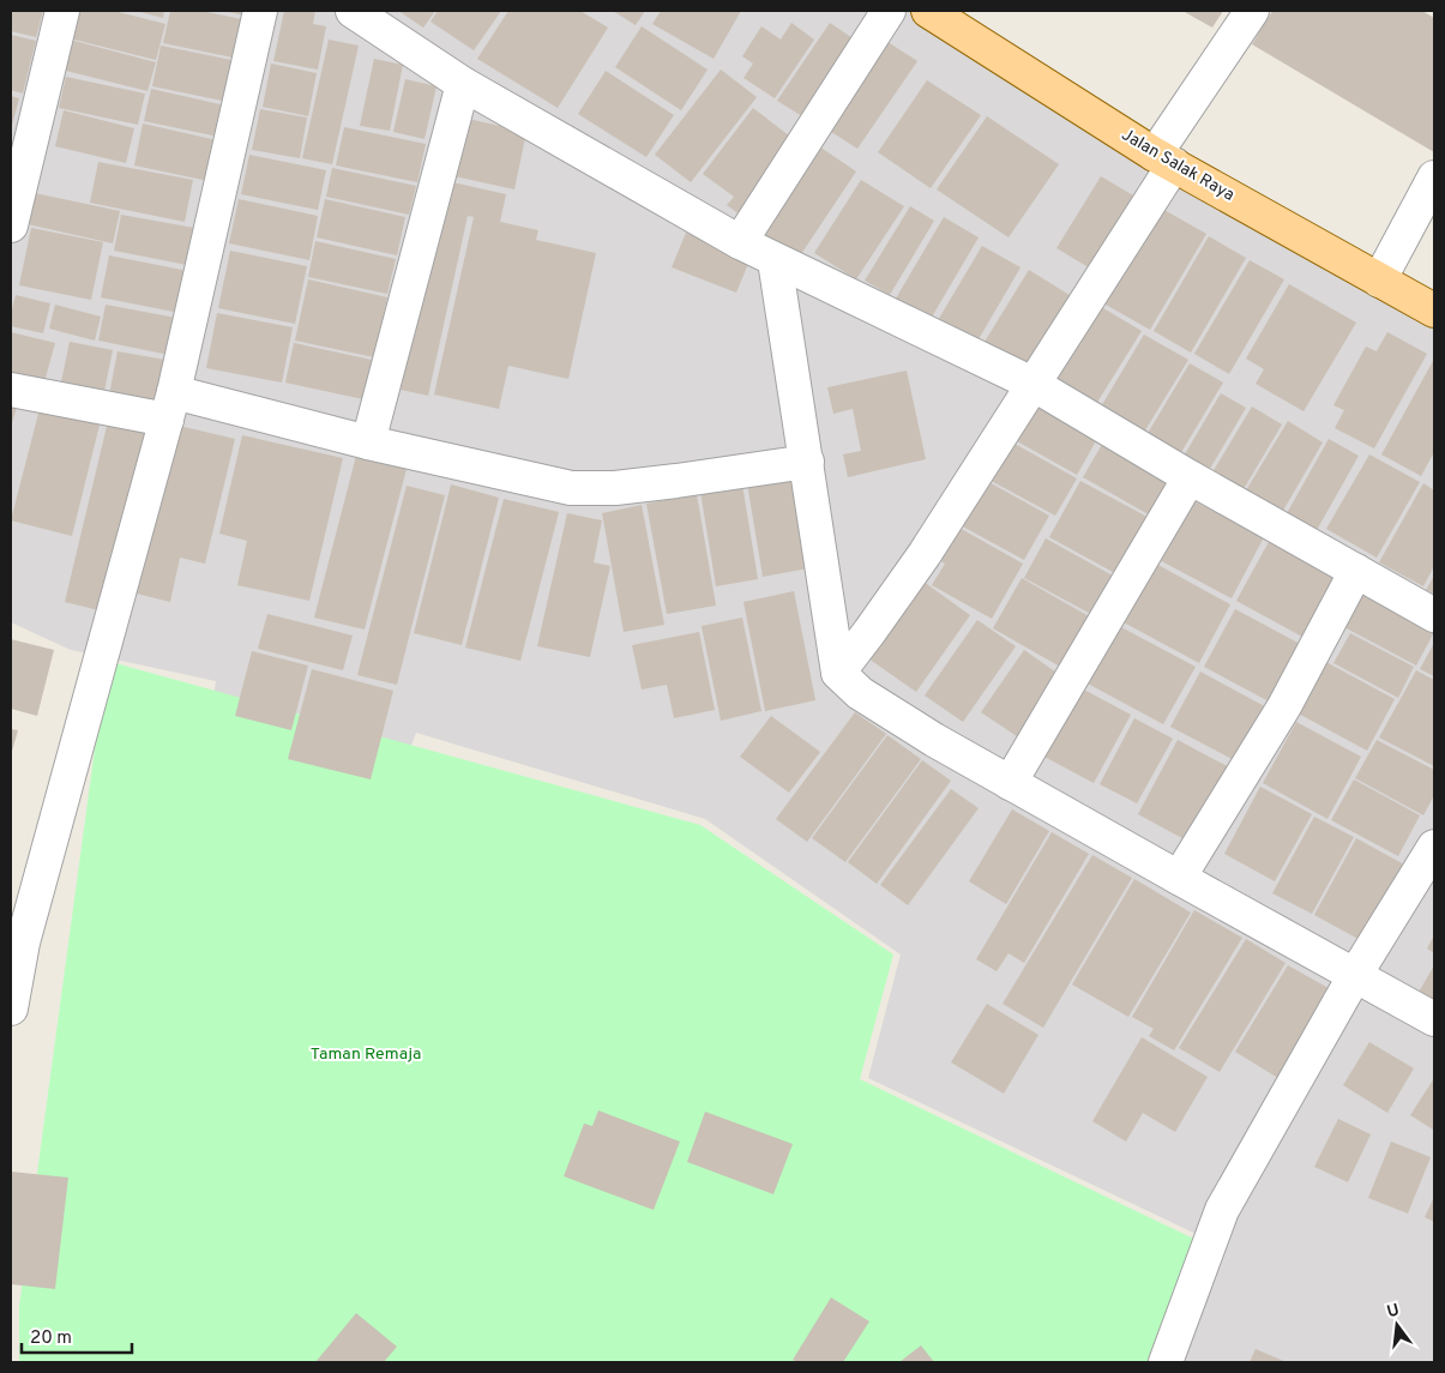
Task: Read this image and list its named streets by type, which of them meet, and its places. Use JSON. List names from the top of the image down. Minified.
{"streets":{"main road":["Jalan Salak Raya"]},"parks":["Taman Remaja"],"scale_bar":"20 m","north":"top"}
